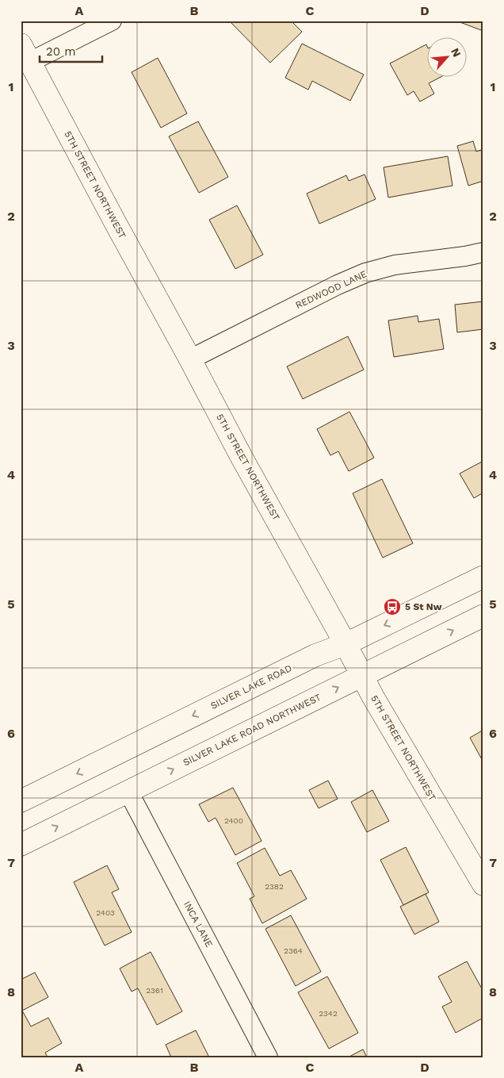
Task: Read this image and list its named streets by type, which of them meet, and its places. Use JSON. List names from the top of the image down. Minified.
{"streets":{"main road":["5TH STREET NORTHWEST","SILVER LAKE ROAD","SILVER LAKE ROAD NORTHWEST"],"street":["REDWOOD LANE","INCA LANE"]},"crossings":[["5TH STREET NORTHWEST","REDWOOD LANE"],["5TH STREET NORTHWEST","SILVER LAKE ROAD"],["5TH STREET NORTHWEST","SILVER LAKE ROAD NORTHWEST"],["SILVER LAKE ROAD NORTHWEST","INCA LANE"]],"one_way":["SILVER LAKE ROAD","SILVER LAKE ROAD NORTHWEST"],"places":{"bus stop":["5 St Nw"]},"house_numbers":["2400","2382","2403","2364","2361","2342"],"scale_bar":"20 m","north":"top right","grid":{"columns":["A","B","C","D"],"rows":["1","2","3","4","5","6","7","8"]}}
